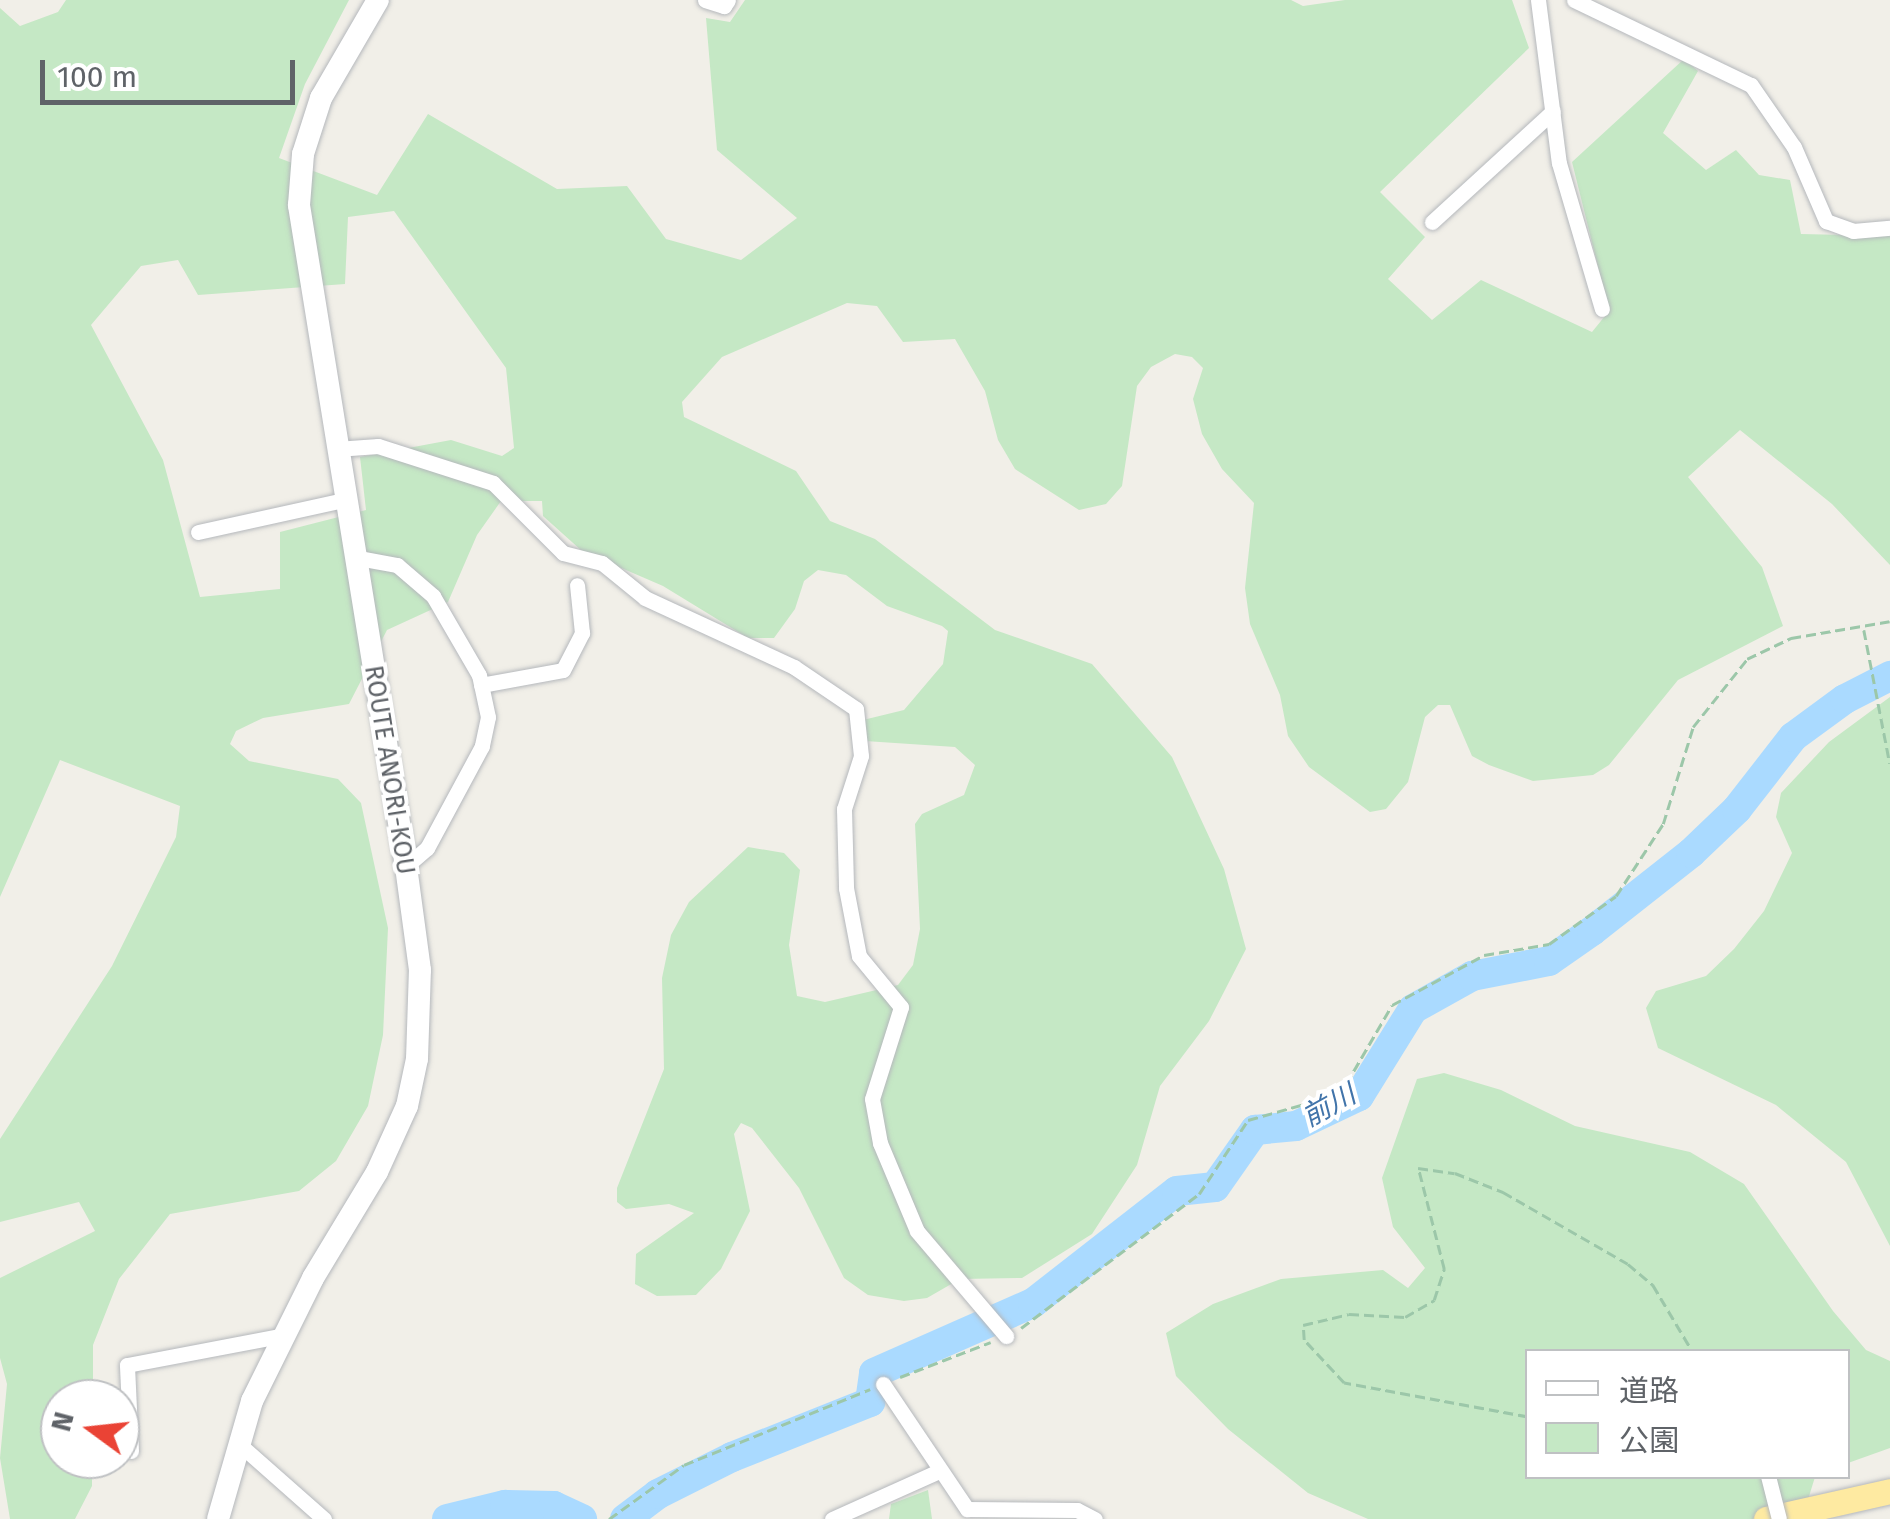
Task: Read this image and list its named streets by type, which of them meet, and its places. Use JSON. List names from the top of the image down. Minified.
{"streets":{"main road":["ROUTE ANORI-KOU"]},"water":["前川"],"legend":["道路","公園"],"scale_bar":"100 m","north":"left"}
